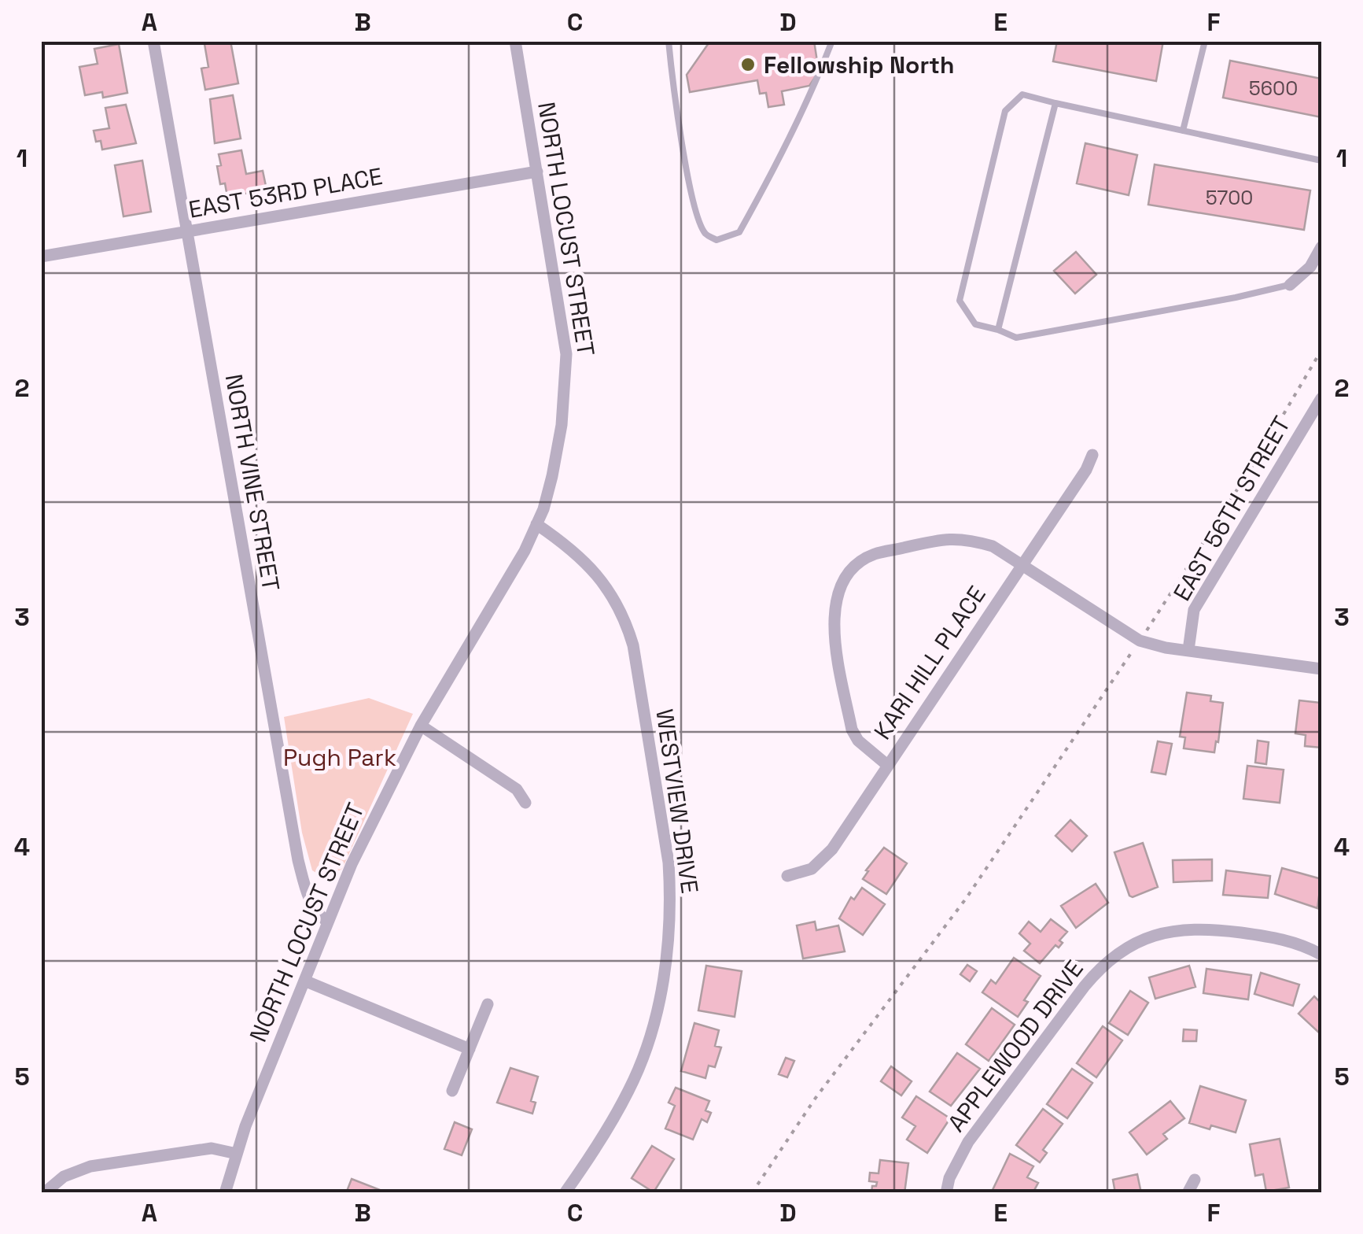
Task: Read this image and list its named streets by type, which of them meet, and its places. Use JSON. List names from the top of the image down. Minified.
{"streets":{"street":["EAST 53RD PLACE","NORTH LOCUST STREET","NORTH VINE STREET","EAST 56TH STREET","KARI HILL PLACE","WESTVIEW DRIVE","APPLEWOOD DRIVE"]},"crossings":[["EAST 53RD PLACE","NORTH LOCUST STREET"],["EAST 53RD PLACE","NORTH VINE STREET"],["NORTH LOCUST STREET","NORTH VINE STREET"],["NORTH LOCUST STREET","WESTVIEW DRIVE"]],"parks":["Pugh Park"],"places":["Fellowship North"],"house_numbers":["5600","5700"],"grid":{"columns":["A","B","C","D","E","F"],"rows":["1","2","3","4","5"]}}
